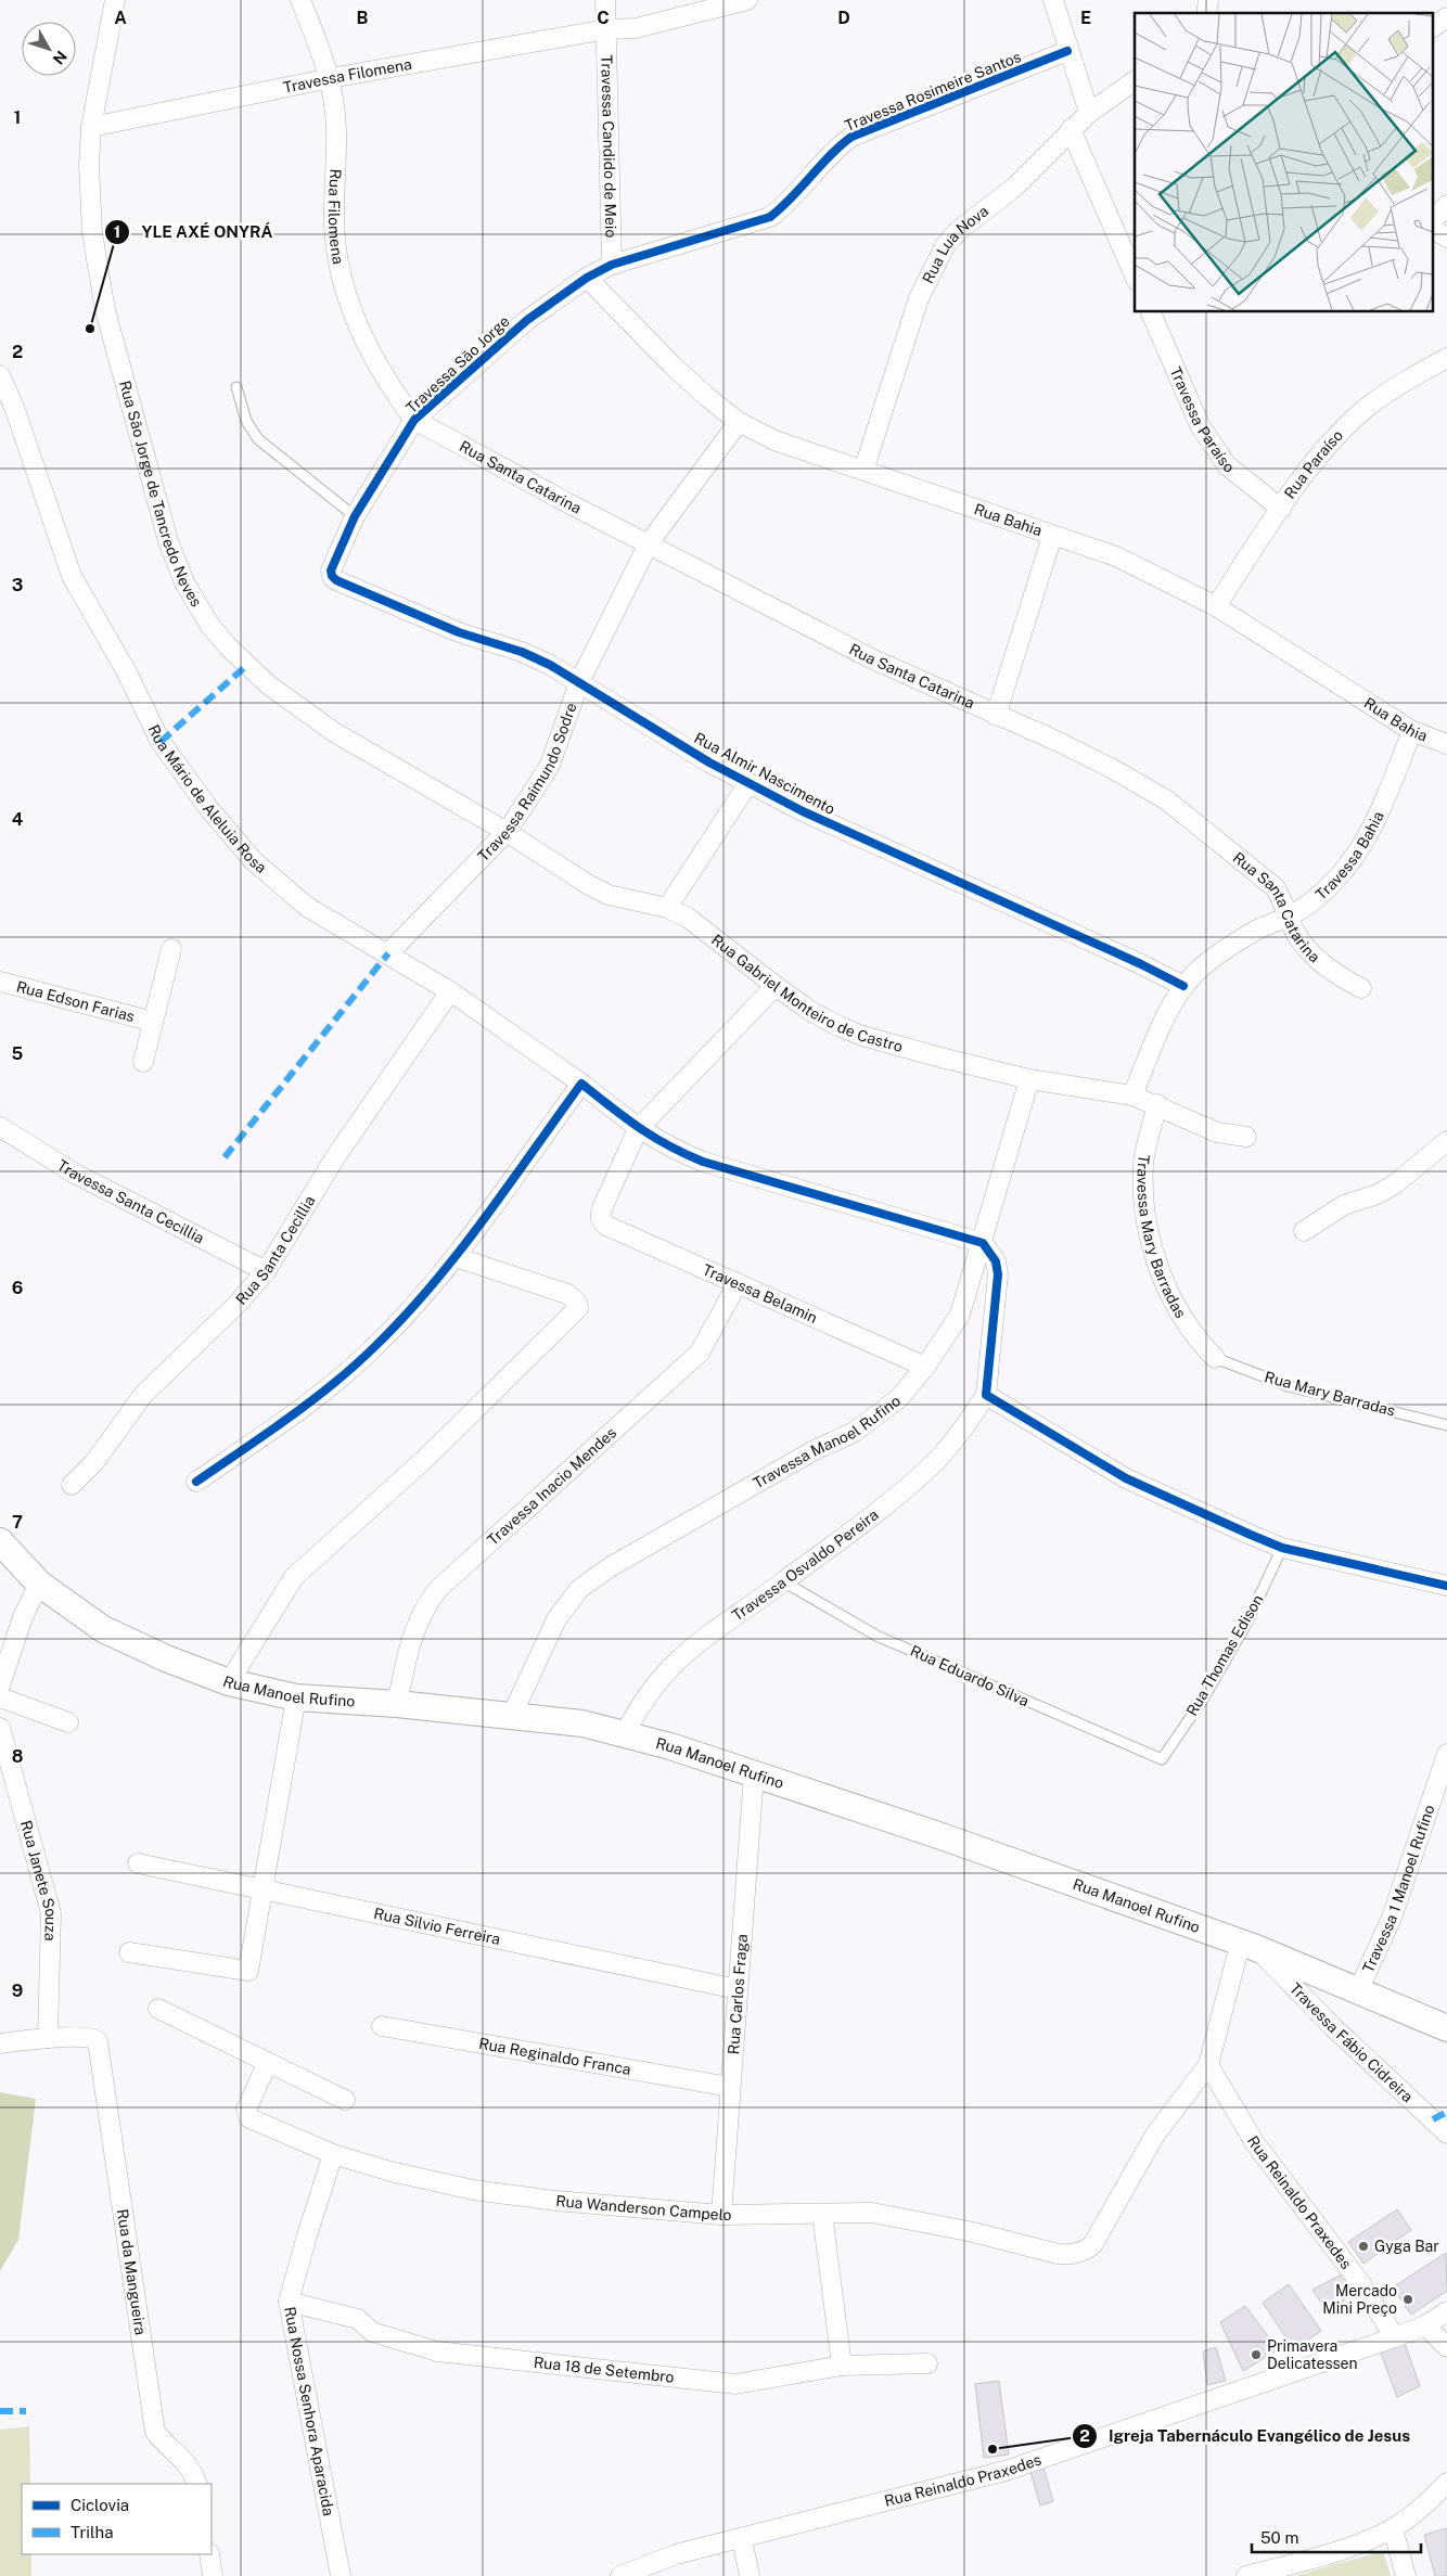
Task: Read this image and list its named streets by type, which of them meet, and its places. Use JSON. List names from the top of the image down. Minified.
{"streets":{"main road":["Rua Manoel Rufino"],"street":["Travessa Filomena","Travessa Rosimeire Santos","Travessa Candido de Meio","Rua Filomena","Rua Lua Nova","Travessa São Jorge","Travessa Paraíso","Rua Paraíso","Rua Santa Catarina","Rua São Jorge de Tancredo Neves","Rua Bahia","Rua Almir Nascimento","Travessa Raimundo Sodre","Rua Mário de Aleluia Rosa","Travessa Bahia","Rua Gabriel Monteiro de Castro","Rua Edson Farias","Travessa Santa Cecillia","Travessa Mary Barradas","Rua Santa Cecillia","Travessa Belamin","Travessa Manoel Rufino","Travessa Inacio Mendes","Travessa Osvaldo Pereira","Rua Janete Souza","Travessa 1 Manoel Rufino","Rua Silvio Ferreira","Rua Carlos Fraga","Travessa Fábio Cidreira","Rua Reginaldo Franca","Rua Reinaldo Praxedes","Rua Wanderson Campelo","Rua da Mangueira","Rua 18 de Setembro","Rua Nossa Senhora Aparacida"],"lane":["Rua Mary Barradas","Rua Thomas Edison","Rua Eduardo Silva"]},"crossings":[["Travessa Filomena","Travessa Candido de Meio"],["Travessa Filomena","Rua Filomena"],["Travessa Filomena","Rua São Jorge de Tancredo Neves"],["Travessa Rosimeire Santos","Travessa Candido de Meio"],["Travessa Rosimeire Santos","Travessa São Jorge"],["Travessa Rosimeire Santos","Rua Bahia"],["Rua Filomena","Travessa São Jorge"],["Rua Filomena","Rua Santa Catarina"],["Rua Lua Nova","Rua Bahia"],["Travessa São Jorge","Rua Santa Catarina"],["Travessa São Jorge","Rua Bahia"],["Travessa São Jorge","Rua Almir Nascimento"],["Travessa Paraíso","Rua Paraíso"],["Rua Paraíso","Rua Bahia"],["Rua Santa Catarina","Travessa Raimundo Sodre"],["Rua Santa Catarina","Travessa Bahia"],["Rua São Jorge de Tancredo Neves","Travessa Raimundo Sodre"],["Rua São Jorge de Tancredo Neves","Rua Gabriel Monteiro de Castro"],["Rua Bahia","Travessa Raimundo Sodre"],["Rua Bahia","Travessa Bahia"],["Rua Almir Nascimento","Travessa Raimundo Sodre"],["Rua Almir Nascimento","Travessa Bahia"],["Travessa Raimundo Sodre","Rua Mário de Aleluia Rosa"],["Travessa Raimundo Sodre","Rua Gabriel Monteiro de Castro"],["Rua Mário de Aleluia Rosa","Rua Santa Cecillia"],["Rua Mário de Aleluia Rosa","Travessa Belamin"],["Rua Mário de Aleluia Rosa","Travessa Manoel Rufino"],["Travessa Bahia","Rua Gabriel Monteiro de Castro"],["Rua Gabriel Monteiro de Castro","Travessa Mary Barradas"],["Rua Gabriel Monteiro de Castro","Travessa Manoel Rufino"],["Travessa Santa Cecillia","Rua Santa Cecillia"],["Travessa Mary Barradas","Rua Mary Barradas"],["Travessa Belamin","Travessa Manoel Rufino"],["Travessa Belamin","Travessa Inacio Mendes"],["Travessa Manoel Rufino","Rua Manoel Rufino"],["Travessa Inacio Mendes","Rua Manoel Rufino"],["Travessa Osvaldo Pereira","Rua Eduardo Silva"],["Travessa Osvaldo Pereira","Rua Manoel Rufino"],["Rua Thomas Edison","Rua Eduardo Silva"],["Rua Manoel Rufino","Travessa 1 Manoel Rufino"],["Rua Manoel Rufino","Rua Carlos Fraga"],["Rua Manoel Rufino","Travessa Fábio Cidreira"],["Rua Janete Souza","Rua da Mangueira"],["Rua Silvio Ferreira","Rua Carlos Fraga"],["Rua Carlos Fraga","Rua Reginaldo Franca"],["Rua Carlos Fraga","Rua Wanderson Campelo"],["Rua Reinaldo Praxedes","Rua Wanderson Campelo"],["Rua Wanderson Campelo","Rua Nossa Senhora Aparacida"],["Rua 18 de Setembro","Rua Nossa Senhora Aparacida"]],"places":["YLE AXÉ ONYRÁ","Gyga Bar","Mercado Mini Preço","Primavera Delicatessen","Igreja Tabernáculo Evangélico de Jesus"],"legend":["Ciclovia","Trilha"],"scale_bar":"50 m","north":"bottom right","grid":{"columns":["A","B","C","D","E"],"rows":["1","2","3","4","5","6","7","8","9"]}}
